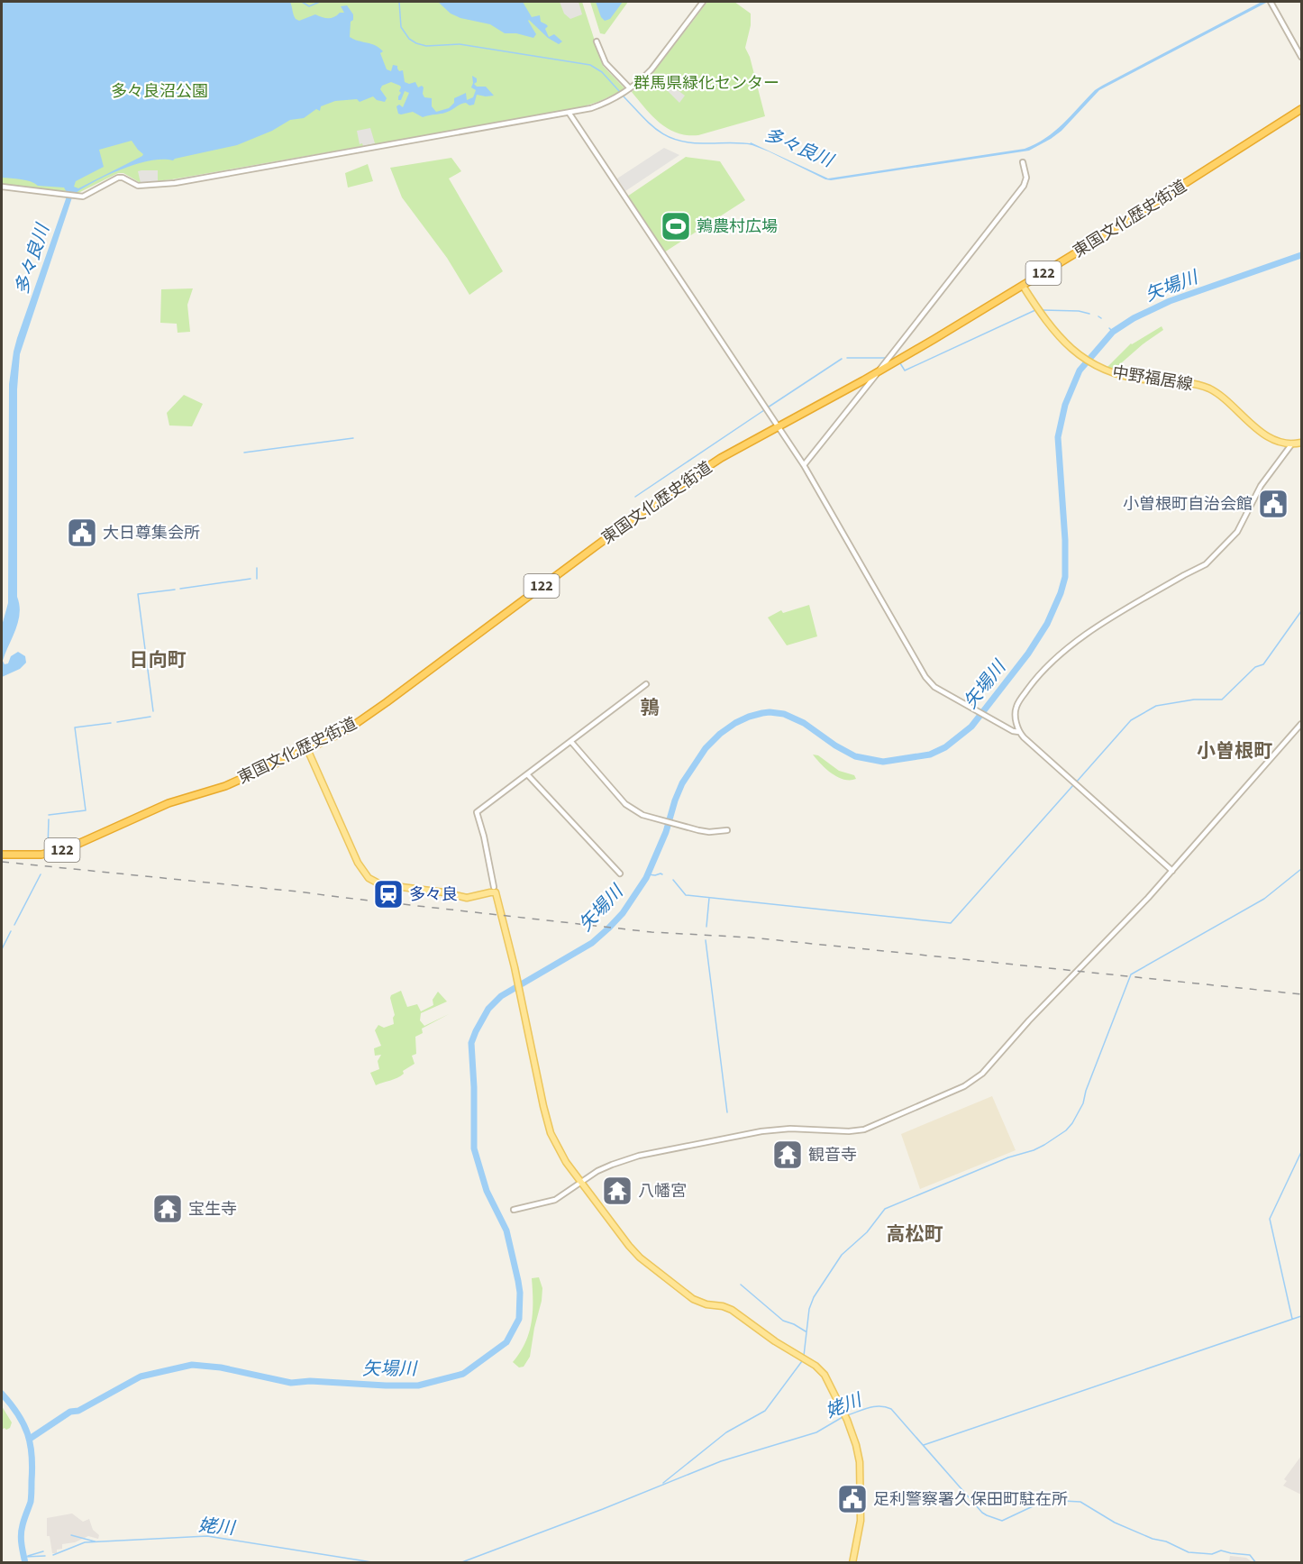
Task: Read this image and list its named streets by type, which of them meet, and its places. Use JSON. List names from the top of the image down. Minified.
{"streets":{"highway":["東国文化歴史街道","122"],"main road":["中野福居線"]},"crossings":[["東国文化歴史街道","中野福居線"]],"districts":["日向町","鶉","小曽根町","高松町"],"water":["多々良川","矢場川","姥川"],"parks":["群馬県緑化センター","多々良沼公園"],"places":{"sports":["鶉農村広場"],"public building":["小曽根町自治会館","大日尊集会所","足利警察署久保田町駐在所"],"station":["多々良"],"temple":["観音寺","八幡宮","宝生寺"]}}
